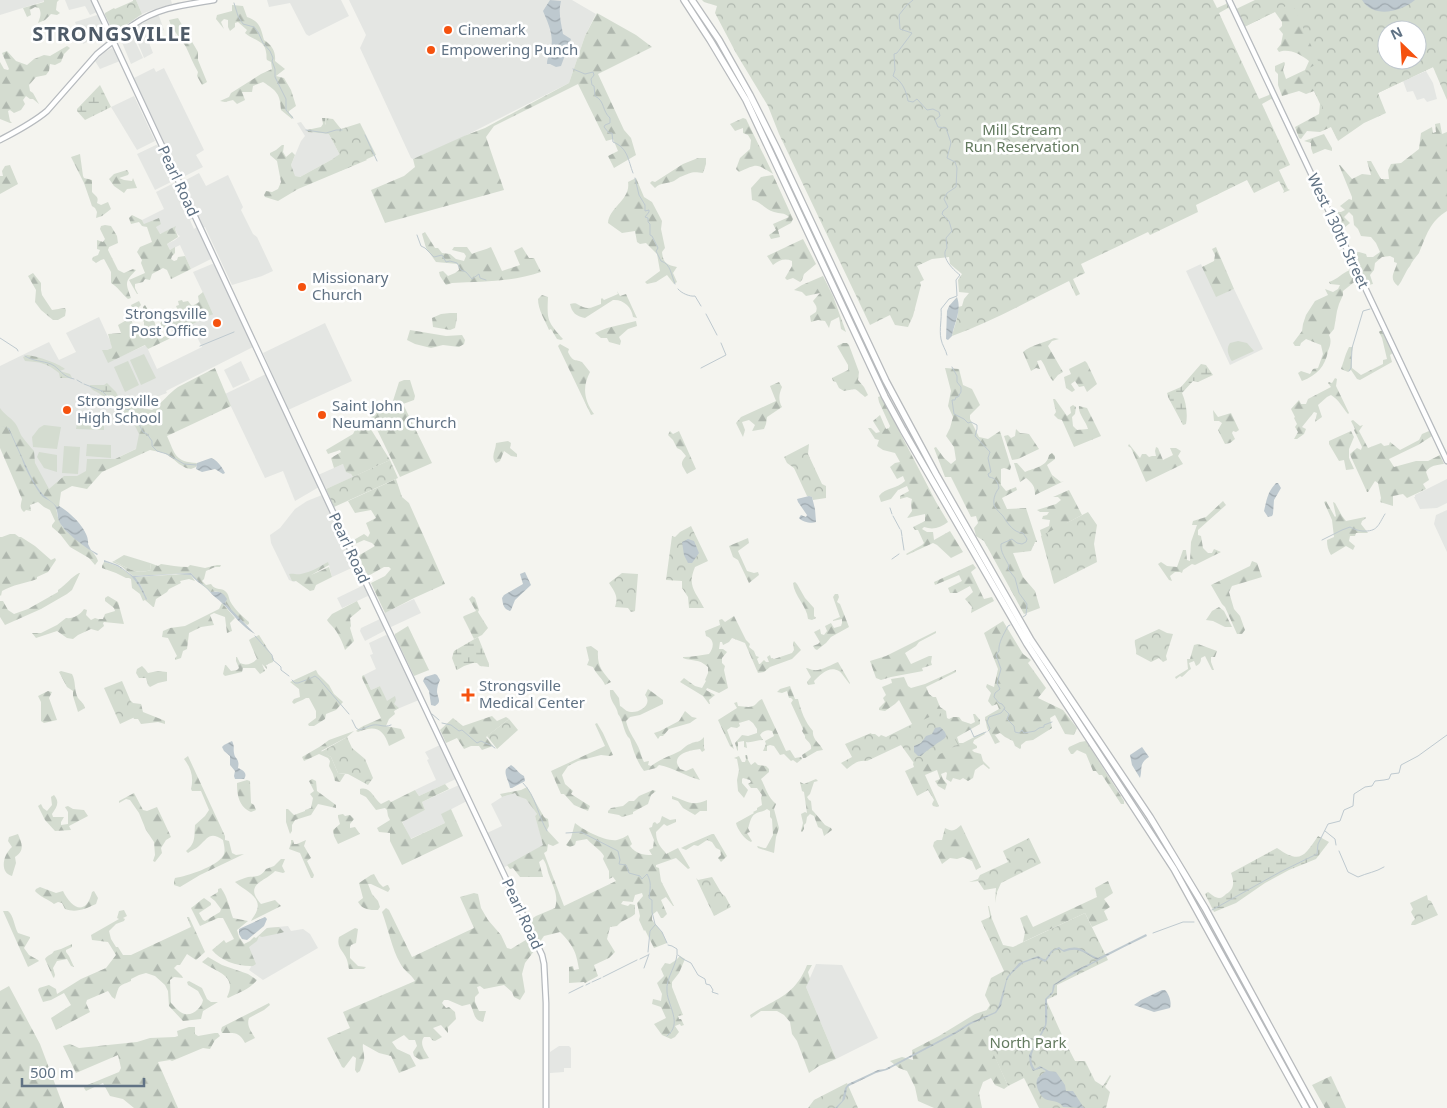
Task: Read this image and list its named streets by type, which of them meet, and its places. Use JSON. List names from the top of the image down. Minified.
{"streets":{"main road":["Pearl Road","West 130th Street"]},"districts":["STRONGSVILLE"],"parks":["Mill Stream Run Reservation","North Park"],"places":{"other":["Cinemark","Empowering Punch","Missionary Church","Strongsville Post Office","Strongsville High School","Saint John Neumann Church"],"health":["Strongsville Medical Center"]},"scale_bar":"500 m","north":"top left"}
